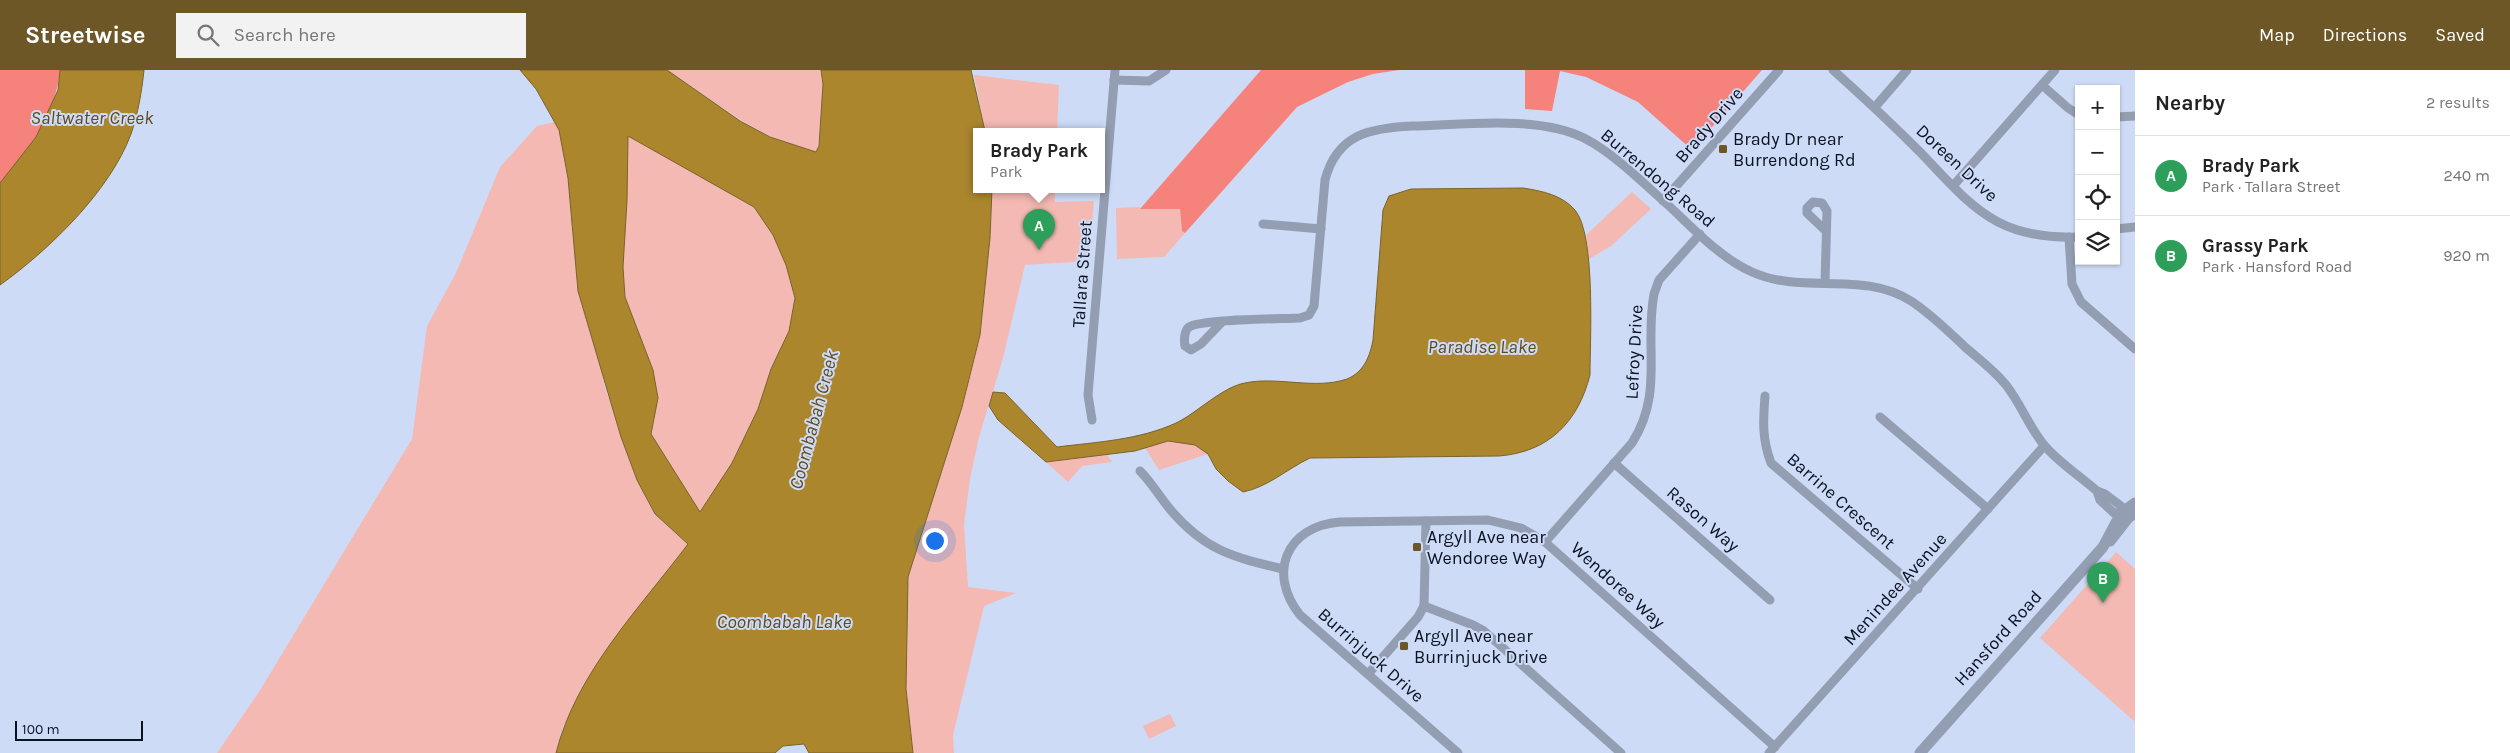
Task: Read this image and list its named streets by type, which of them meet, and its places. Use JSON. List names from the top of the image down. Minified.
{"streets":{"street":["Brady Drive","Doreen Drive","Burrendong Road","Tallara Street","Lefroy Drive","Barrine Crescent","Rason Way","Wendoree Way","Menindee Avenue","Hansford Road","Burrinjuck Drive"]},"crossings":[["Brady Drive","Burrendong Road"],["Burrendong Road","Lefroy Drive"],["Burrendong Road","Menindee Avenue"],["Burrendong Road","Hansford Road"],["Lefroy Drive","Rason Way"],["Lefroy Drive","Wendoree Way"],["Barrine Crescent","Menindee Avenue"],["Wendoree Way","Menindee Avenue"],["Wendoree Way","Burrinjuck Drive"]],"water":["Saltwater Creek","Paradise Lake","Coombabah Creek","Coombabah Lake"],"places":{"transit":["Brady Dr near Burrendong Rd","Argyll Ave near Wendoree Way","Argyll Ave near Burrinjuck Drive"]},"scale_bar":"100 m","page":{"header":"Streetwise","search":"Search here","nav":["Map","Directions","Saved"],"heading":["Nearby","2 results"],"map_buttons":["+","−"],"popup":["Brady Park","Park"],"list":[{"mark":"A","name":"Brady Park","note":"Park · Tallara Street","value":"240 m"},{"mark":"B","name":"Grassy Park","note":"Park · Hansford Road","value":"920 m"}],"pins":["A","B"],"scale":"100 m"}}
